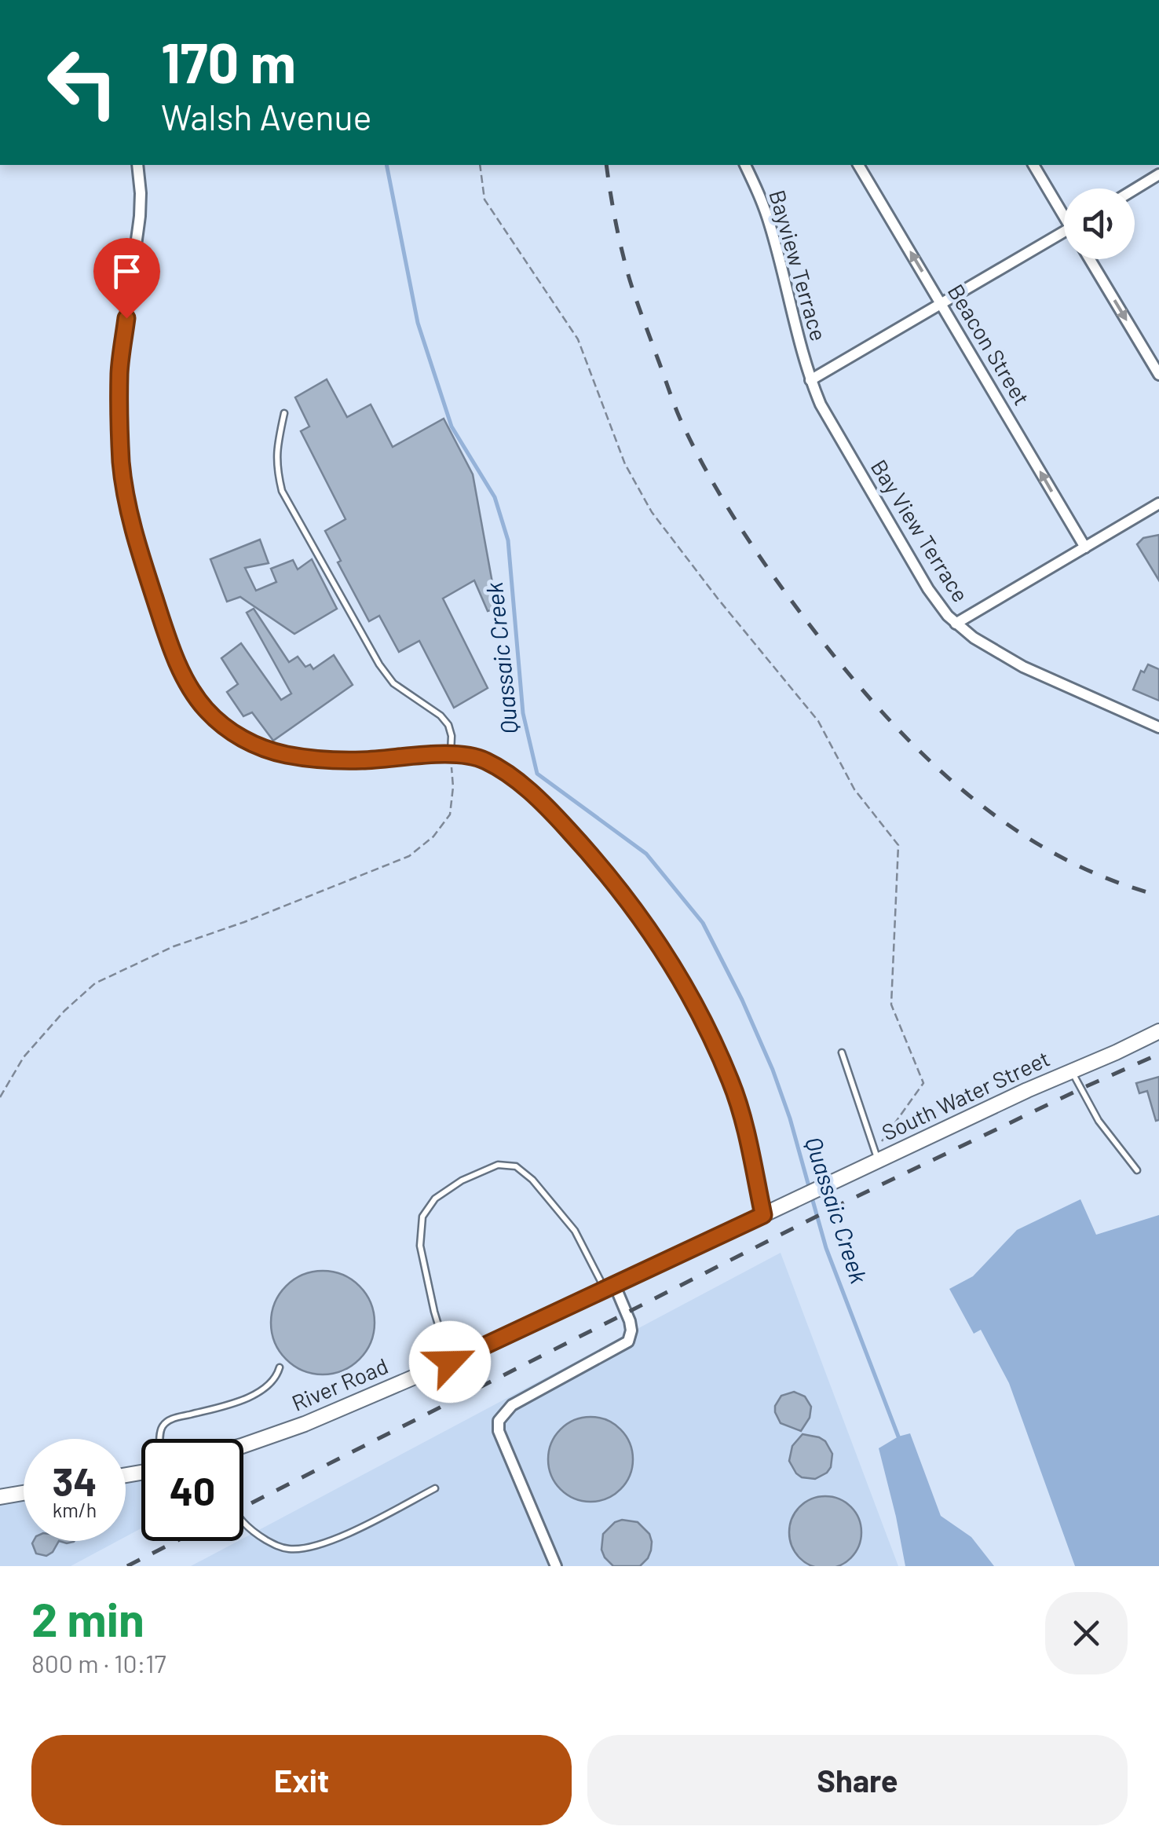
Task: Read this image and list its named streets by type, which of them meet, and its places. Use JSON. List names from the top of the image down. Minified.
{"streets":{"street":["Bayview Terrace","Beacon Street","Bay View Terrace","South Water Street","River Road"]},"crossings":[["Bayview Terrace","Bay View Terrace"],["South Water Street","River Road"]],"one_way":["Beacon Street"],"water":["Quassaic Creek"],"page":{"turn":["170 m","Walsh Avenue"],"speed":"34 km/h","limit":"40","heading":["2 min","800 m · 10:17"],"buttons":["Exit","Share"]}}
